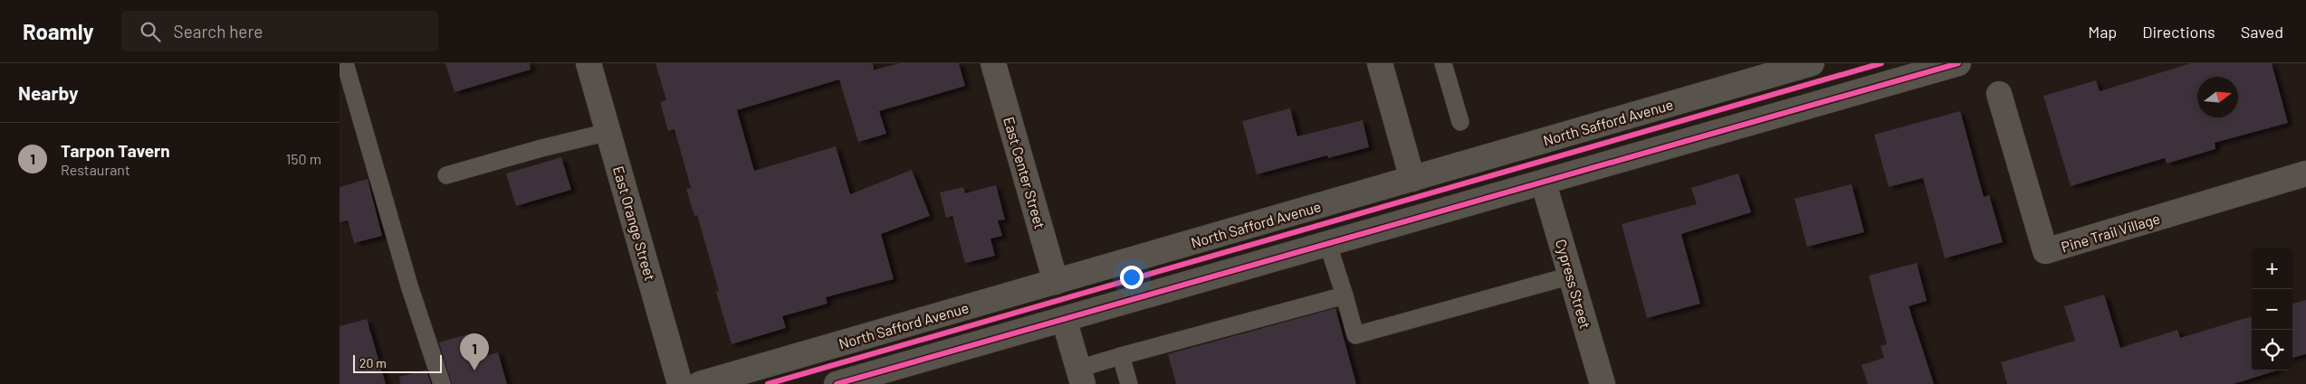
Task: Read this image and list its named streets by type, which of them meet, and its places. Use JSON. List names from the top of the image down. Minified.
{"streets":{"street":["North Safford Avenue","East Center Street","East Orange Street","Pine Trail Village","Cypress Street"]},"crossings":[["North Safford Avenue","East Center Street"]],"scale_bar":"20 m","north":"right","page":{"header":"Roamly","search":"Search here","nav":["Map","Directions","Saved"],"heading":"Nearby","list":[{"mark":"1","name":"Tarpon Tavern","note":"Restaurant","value":"150 m"}],"map_buttons":["+","−"],"pins":"1","scale":"20 m"}}
